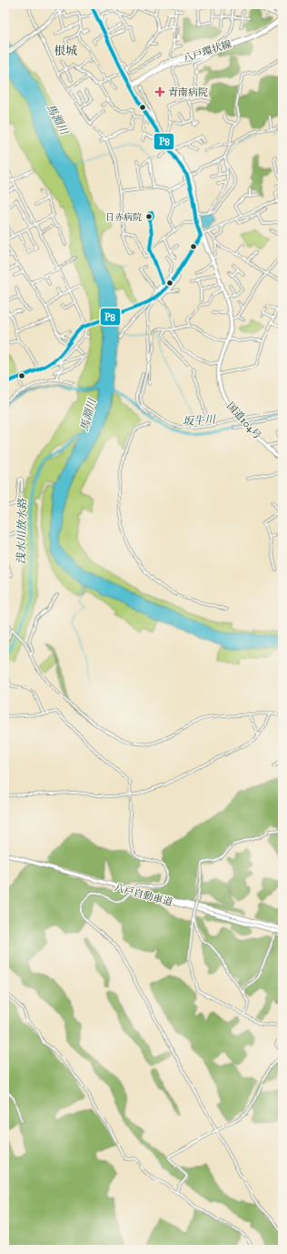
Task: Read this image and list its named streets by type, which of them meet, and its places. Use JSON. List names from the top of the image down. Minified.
{"streets":{"highway":["国道104号","八戸自動車道"],"main road":["八戸環状線"]},"crossings":[["八戸環状線","国道104号"]],"districts":["根城"],"water":["馬淵川","坂牛川","浅水川放水路"],"places":{"health":["青南病院"],"other":["日赤病院"]},"lines":["transit line P8"]}
